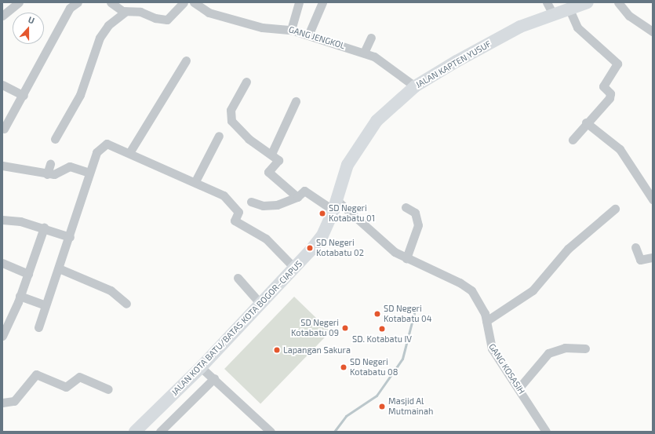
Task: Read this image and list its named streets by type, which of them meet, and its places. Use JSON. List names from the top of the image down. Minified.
{"streets":{"main road":["JALAN KAPTEN YUSUF","JALAN KOTA BATU/BATAS KOTA BOGOR–CIAPUS"],"street":["GANG JENGKOL","GANG KOSASIH"]},"crossings":[["GANG JENGKOL","JALAN KAPTEN YUSUF"],["JALAN KAPTEN YUSUF","JALAN KOTA BATU/BATAS KOTA BOGOR–CIAPUS"],["JALAN KAPTEN YUSUF","GANG KOSASIH"],["JALAN KOTA BATU/BATAS KOTA BOGOR–CIAPUS","GANG KOSASIH"]],"places":["SD Negeri Kotabatu 01","SD Negeri Kotabatu 02","SD Negeri Kotabatu 04","SD Negeri Kotabatu 09","SD. Kotabatu IV","Lapangan Sakura","SD Negeri Kotabatu 08","Masjid Al Mutmainah"],"north":"top"}
